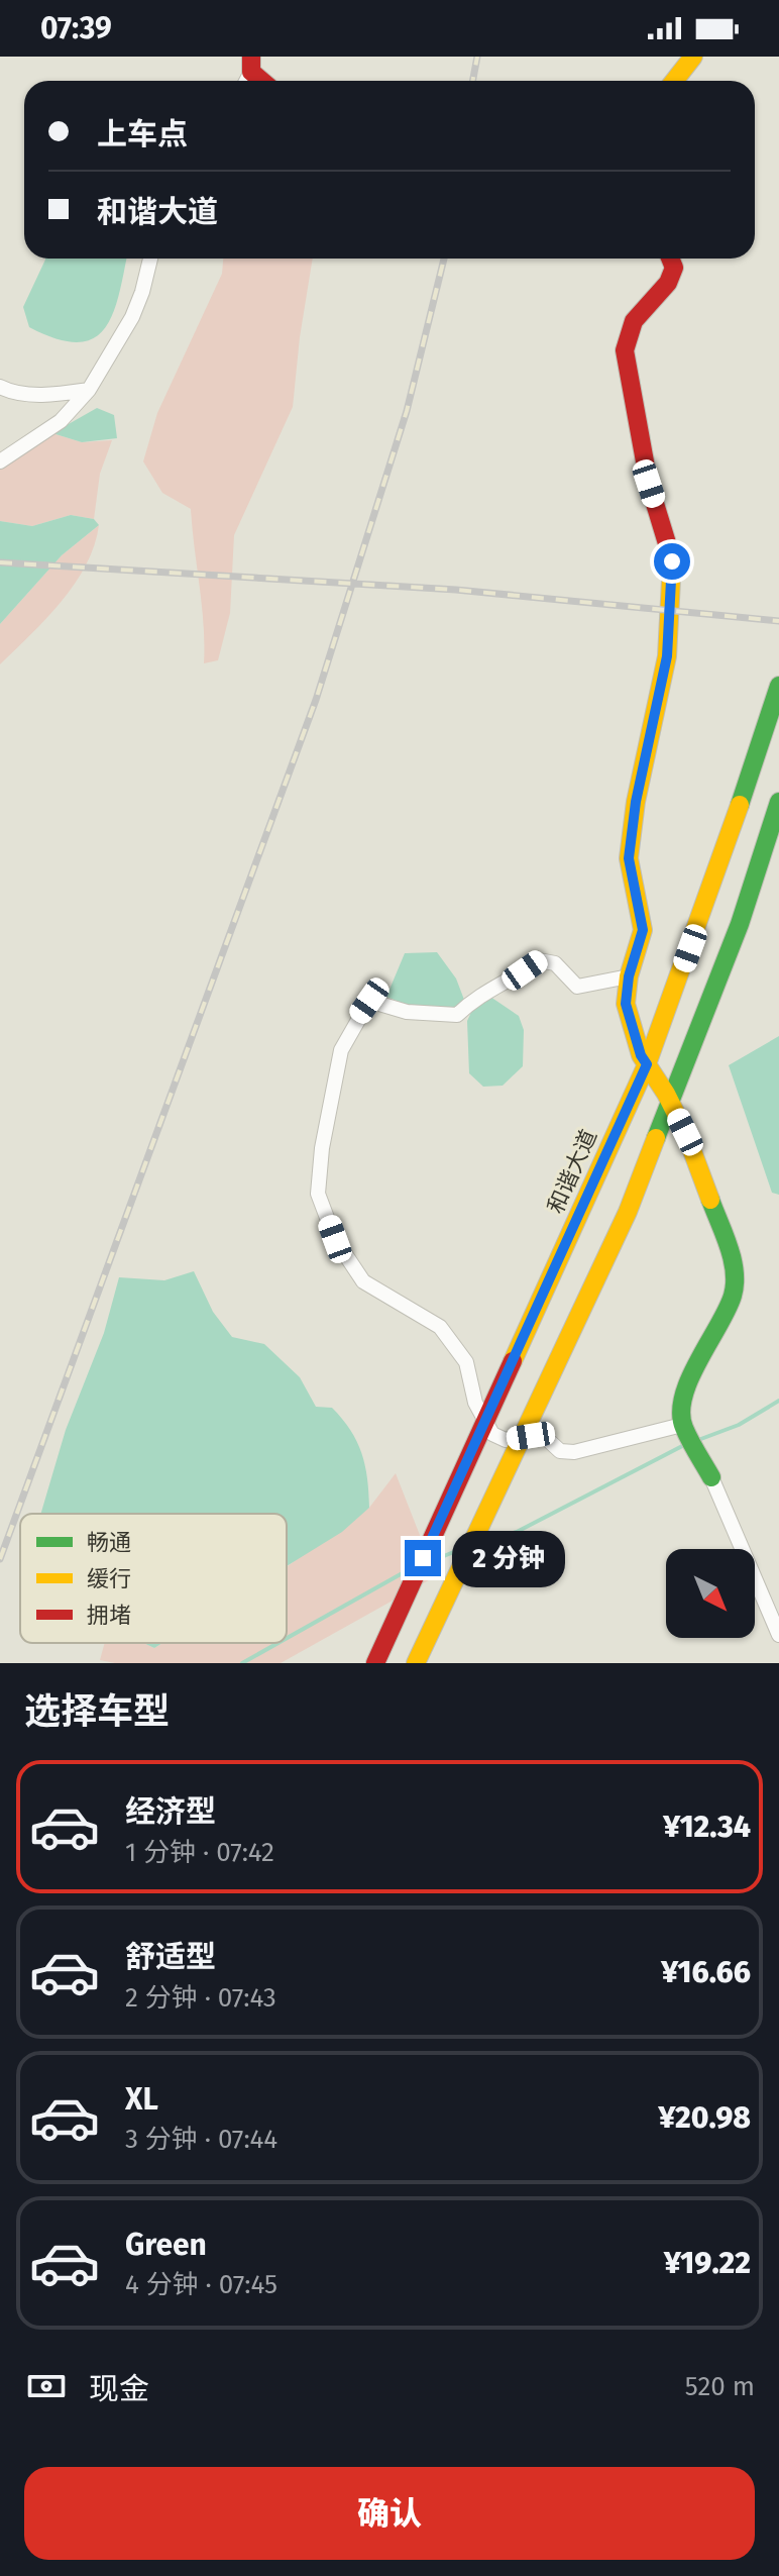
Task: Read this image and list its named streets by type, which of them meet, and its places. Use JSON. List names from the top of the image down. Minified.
{"streets":{"main road":["和谐大道"]},"legend":["畅通","缓行","拥堵"],"north":"bottom right","page":{"status":"07:39","banner":["上车点","和谐大道"],"bubble":"2 分钟","heading":"选择车型","list":[{"name":"经济型","note":"1 分钟 · 07:42","value":"¥12.34"},{"name":"舒适型","note":"2 分钟 · 07:43","value":"¥16.66"},{"name":"XL","note":"3 分钟 · 07:44","value":"¥20.98"},{"name":"Green","note":"4 分钟 · 07:45","value":"¥19.22"}],"pay":["现金","520 m"],"buttons":"确认"}}
